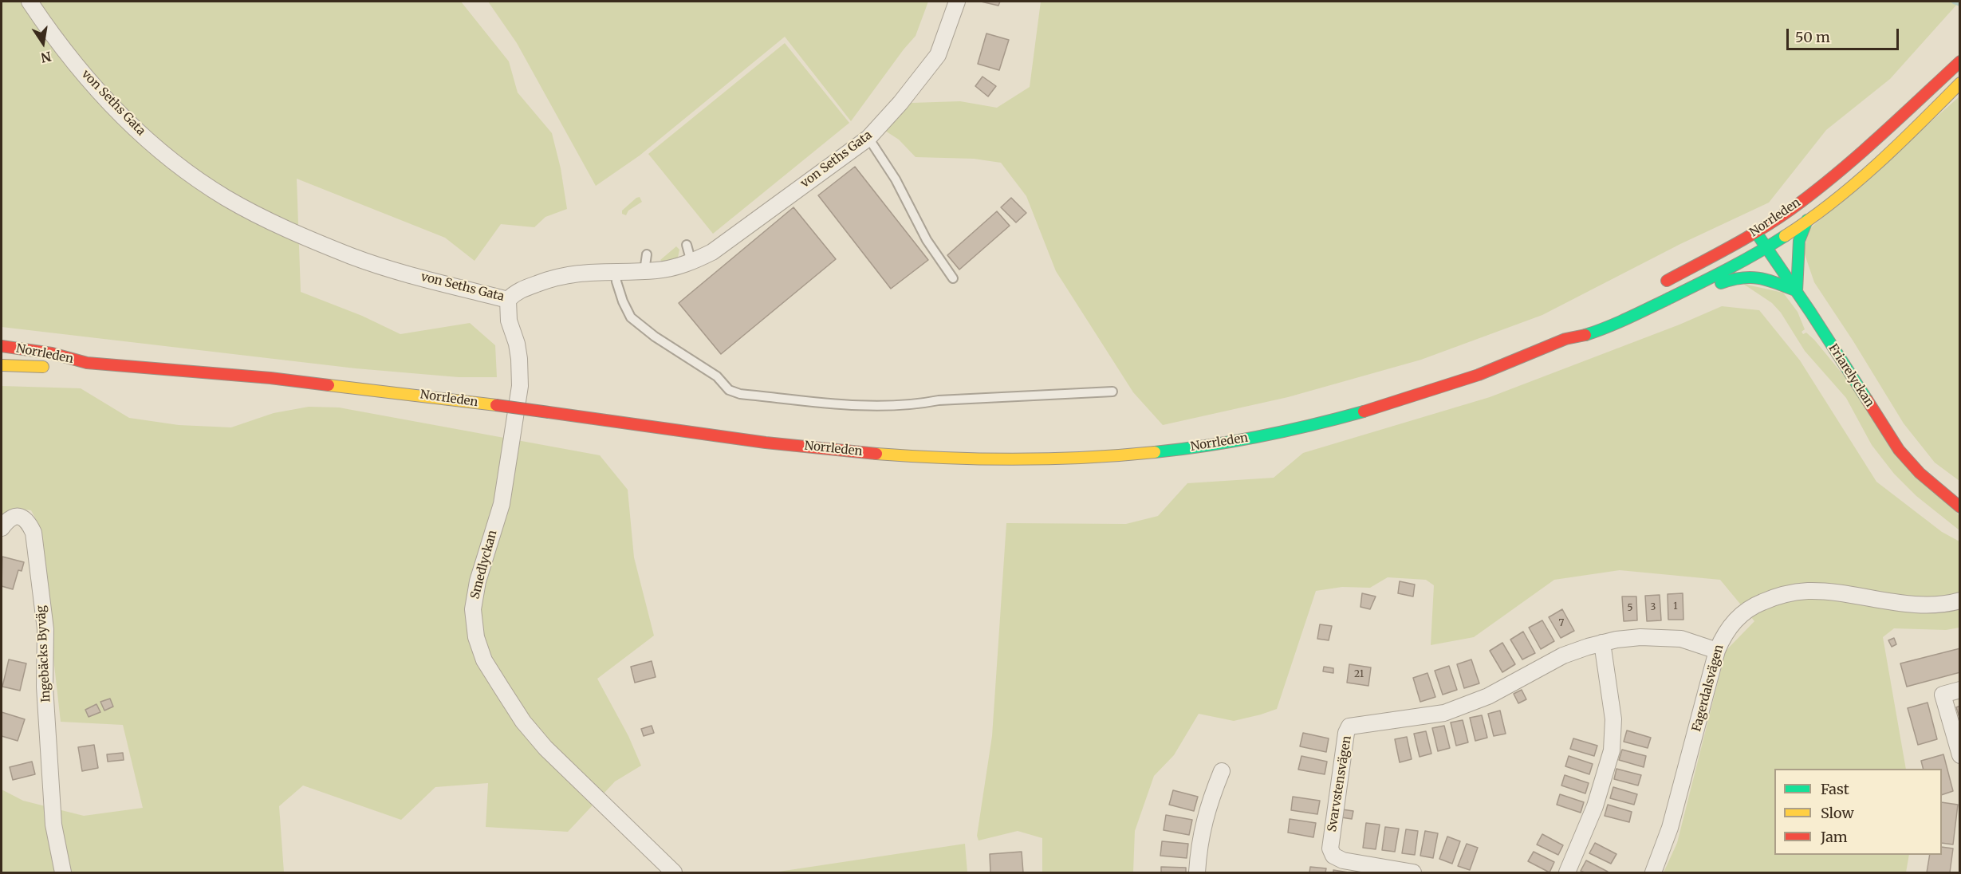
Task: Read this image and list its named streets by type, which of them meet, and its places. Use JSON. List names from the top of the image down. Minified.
{"streets":{"main road":["Norrleden","Friarelyckan"],"street":["von Seths Gata","Smedlyckan","Ingebäcks Byväg","Fagerdalsvägen","Svarvstensvägen"]},"crossings":[["von Seths Gata","Smedlyckan"],["Norrleden","Friarelyckan"],["Fagerdalsvägen","Svarvstensvägen"]],"house_numbers":["1","3","5","7","21"],"legend":["Fast","Slow","Jam"],"scale_bar":"50 m","north":"bottom"}
